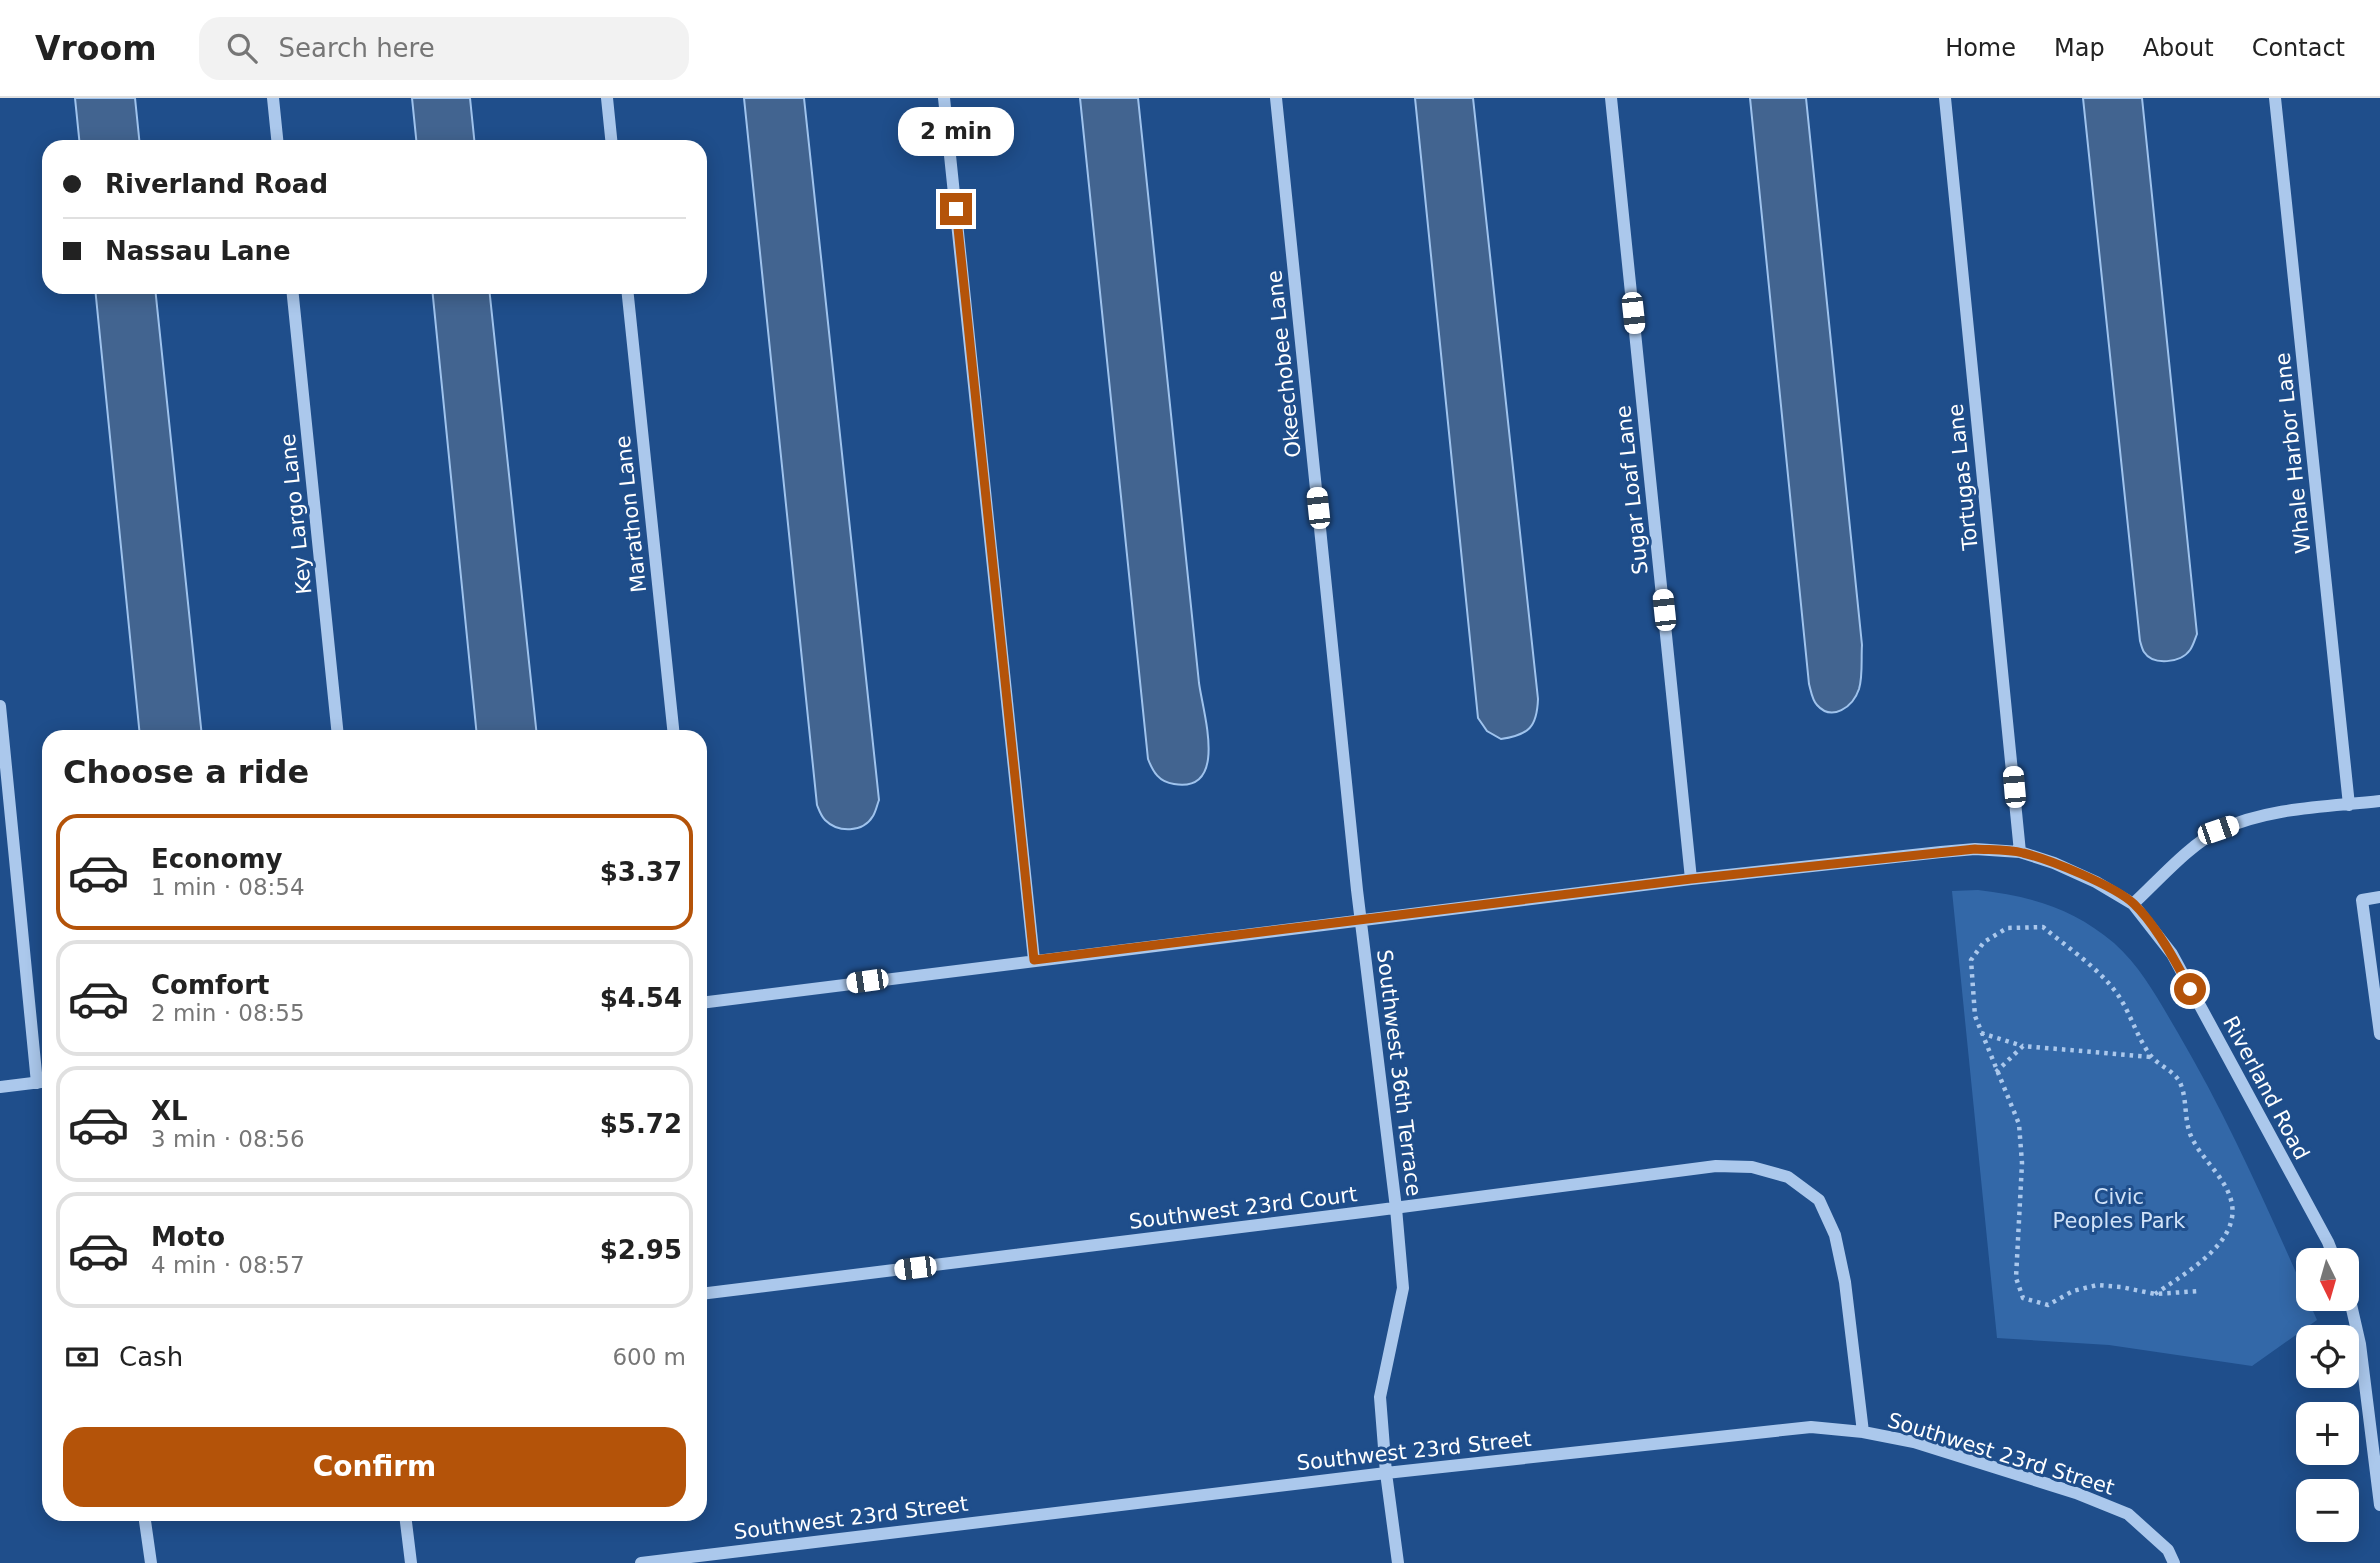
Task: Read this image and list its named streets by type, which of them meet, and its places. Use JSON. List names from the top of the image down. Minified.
{"streets":{"street":["Okeechobee Lane","Whale Harbor Lane","Tortugas Lane","Sugar Loaf Lane","Key Largo Lane","Marathon Lane","Southwest 36th Terrace","Riverland Road","Southwest 23rd Court","Southwest 23rd Street"]},"crossings":[["Okeechobee Lane","Southwest 36th Terrace"],["Okeechobee Lane","Riverland Road"],["Tortugas Lane","Riverland Road"],["Sugar Loaf Lane","Riverland Road"],["Southwest 36th Terrace","Riverland Road"],["Southwest 36th Terrace","Southwest 23rd Court"],["Southwest 36th Terrace","Southwest 23rd Street"],["Southwest 23rd Court","Southwest 23rd Street"]],"parks":["Civic Peoples Park"],"north":"bottom","page":{"header":"Vroom","search":"Search here","nav":["Home","Map","About","Contact"],"bubble":"2 min","banner":["Riverland Road","Nassau Lane"],"heading":"Choose a ride","list":[{"name":"Economy","note":"1 min · 08:54","value":"$3.37"},{"name":"Comfort","note":"2 min · 08:55","value":"$4.54"},{"name":"XL","note":"3 min · 08:56","value":"$5.72"},{"name":"Moto","note":"4 min · 08:57","value":"$2.95"}],"map_buttons":["+","−"],"pay":["Cash","600 m"],"buttons":"Confirm"}}
